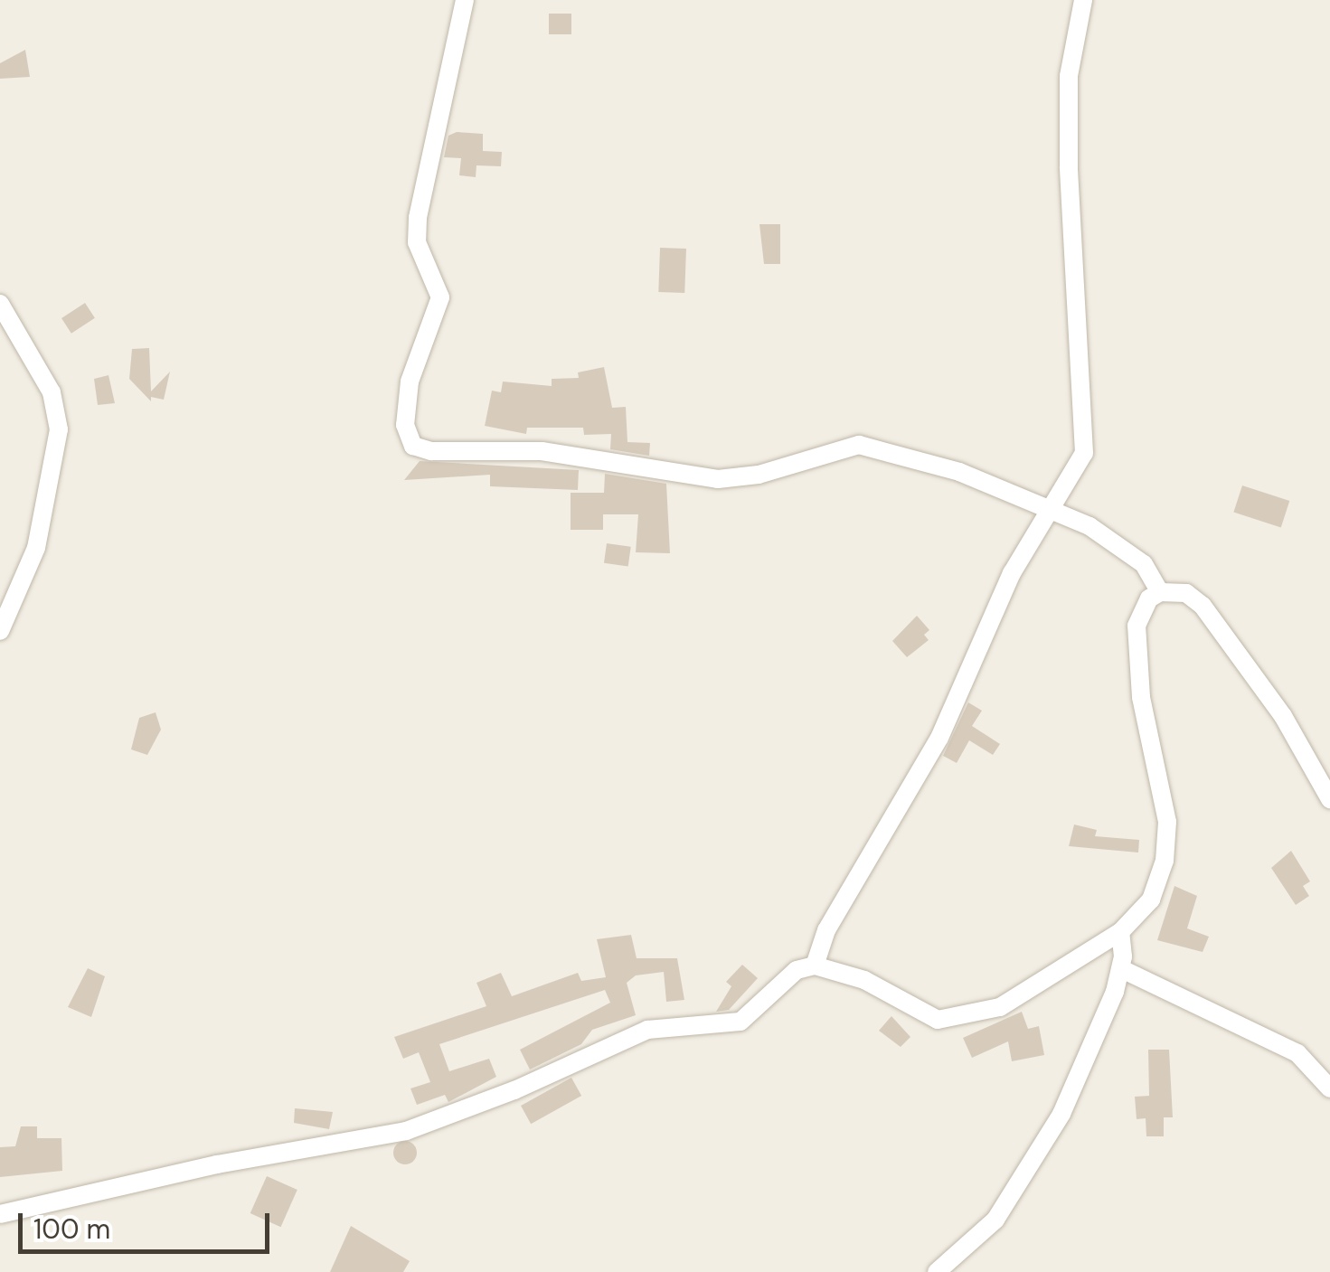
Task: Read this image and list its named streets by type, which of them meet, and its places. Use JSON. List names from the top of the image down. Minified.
{"scale_bar":"100 m"}
